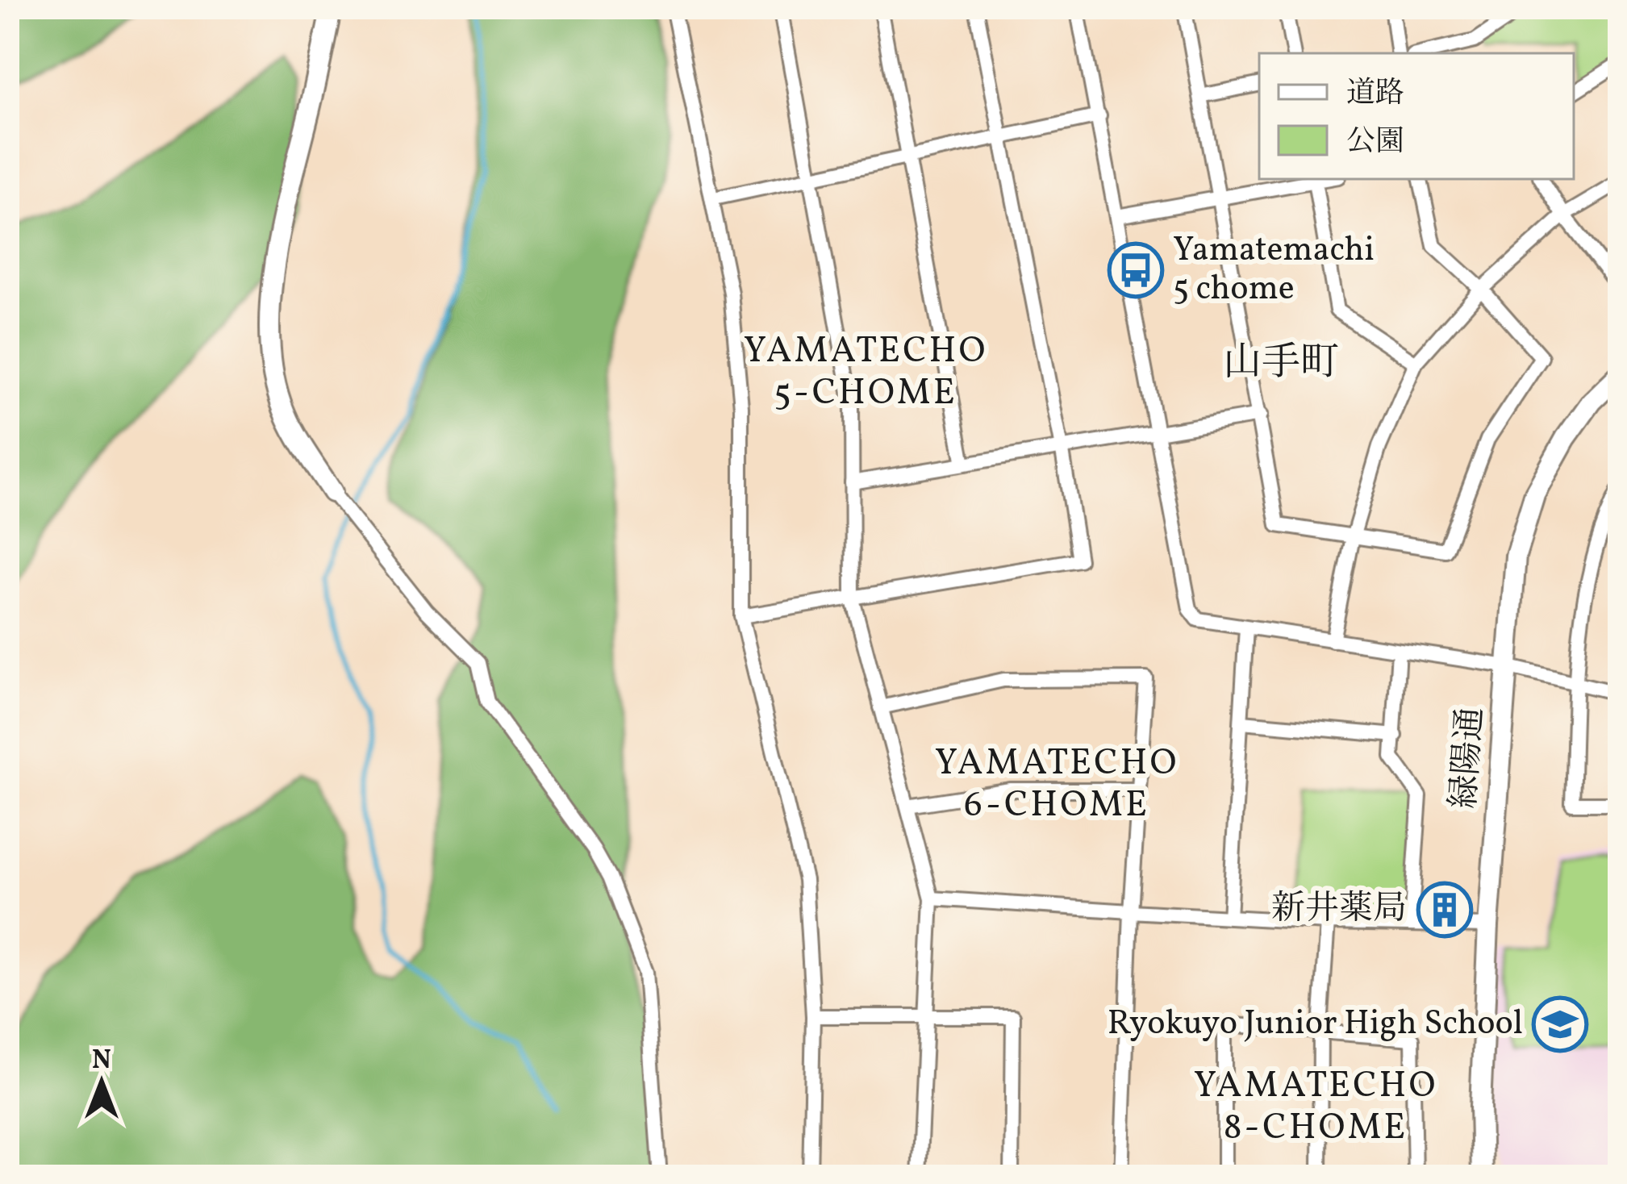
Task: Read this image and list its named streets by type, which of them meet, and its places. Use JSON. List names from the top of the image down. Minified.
{"streets":{"street":["緑陽通"]},"districts":["YAMATECHO 5-CHOME","山手町","YAMATECHO 6-CHOME","YAMATECHO 8-CHOME"],"places":{"bus stop":["Yamatemachi 5 chome"],"building":["新井薬局"],"school or university":["Ryokuyo Junior High School"]},"legend":["道路","公園"],"north":"top"}
